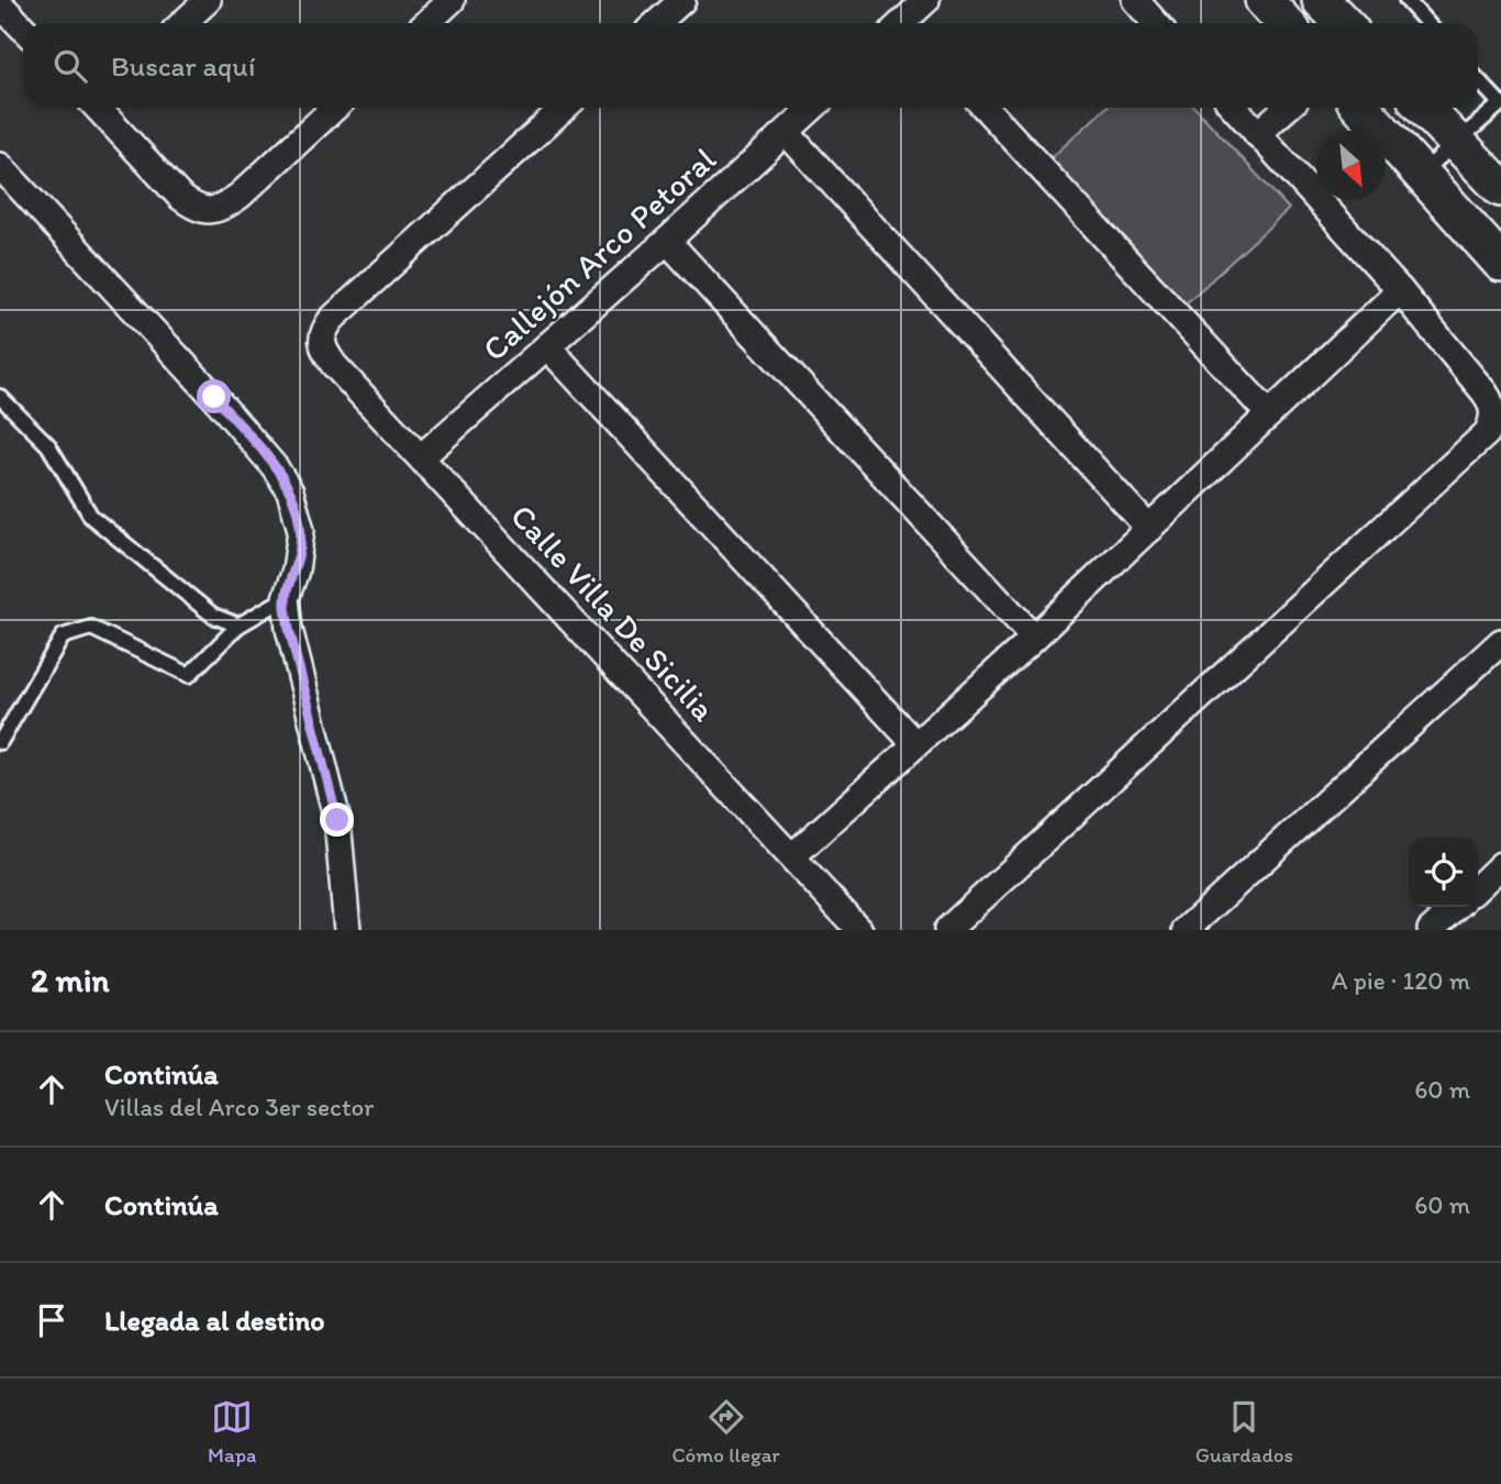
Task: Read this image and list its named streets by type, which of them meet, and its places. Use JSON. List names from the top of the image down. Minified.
{"streets":{"street":["Callejón Arco Petoral","Calle Villa De Sicilia"]},"crossings":[["Callejón Arco Petoral","Calle Villa De Sicilia"]],"north":"bottom right","page":{"search":"Buscar aquí","heading":["2 min","A pie · 120 m"],"list":[["Continúa","Villas del Arco 3er sector","60 m"],["Continúa","60 m"],"Llegada al destino"],"nav":["Mapa","Cómo llegar","Guardados"]}}
